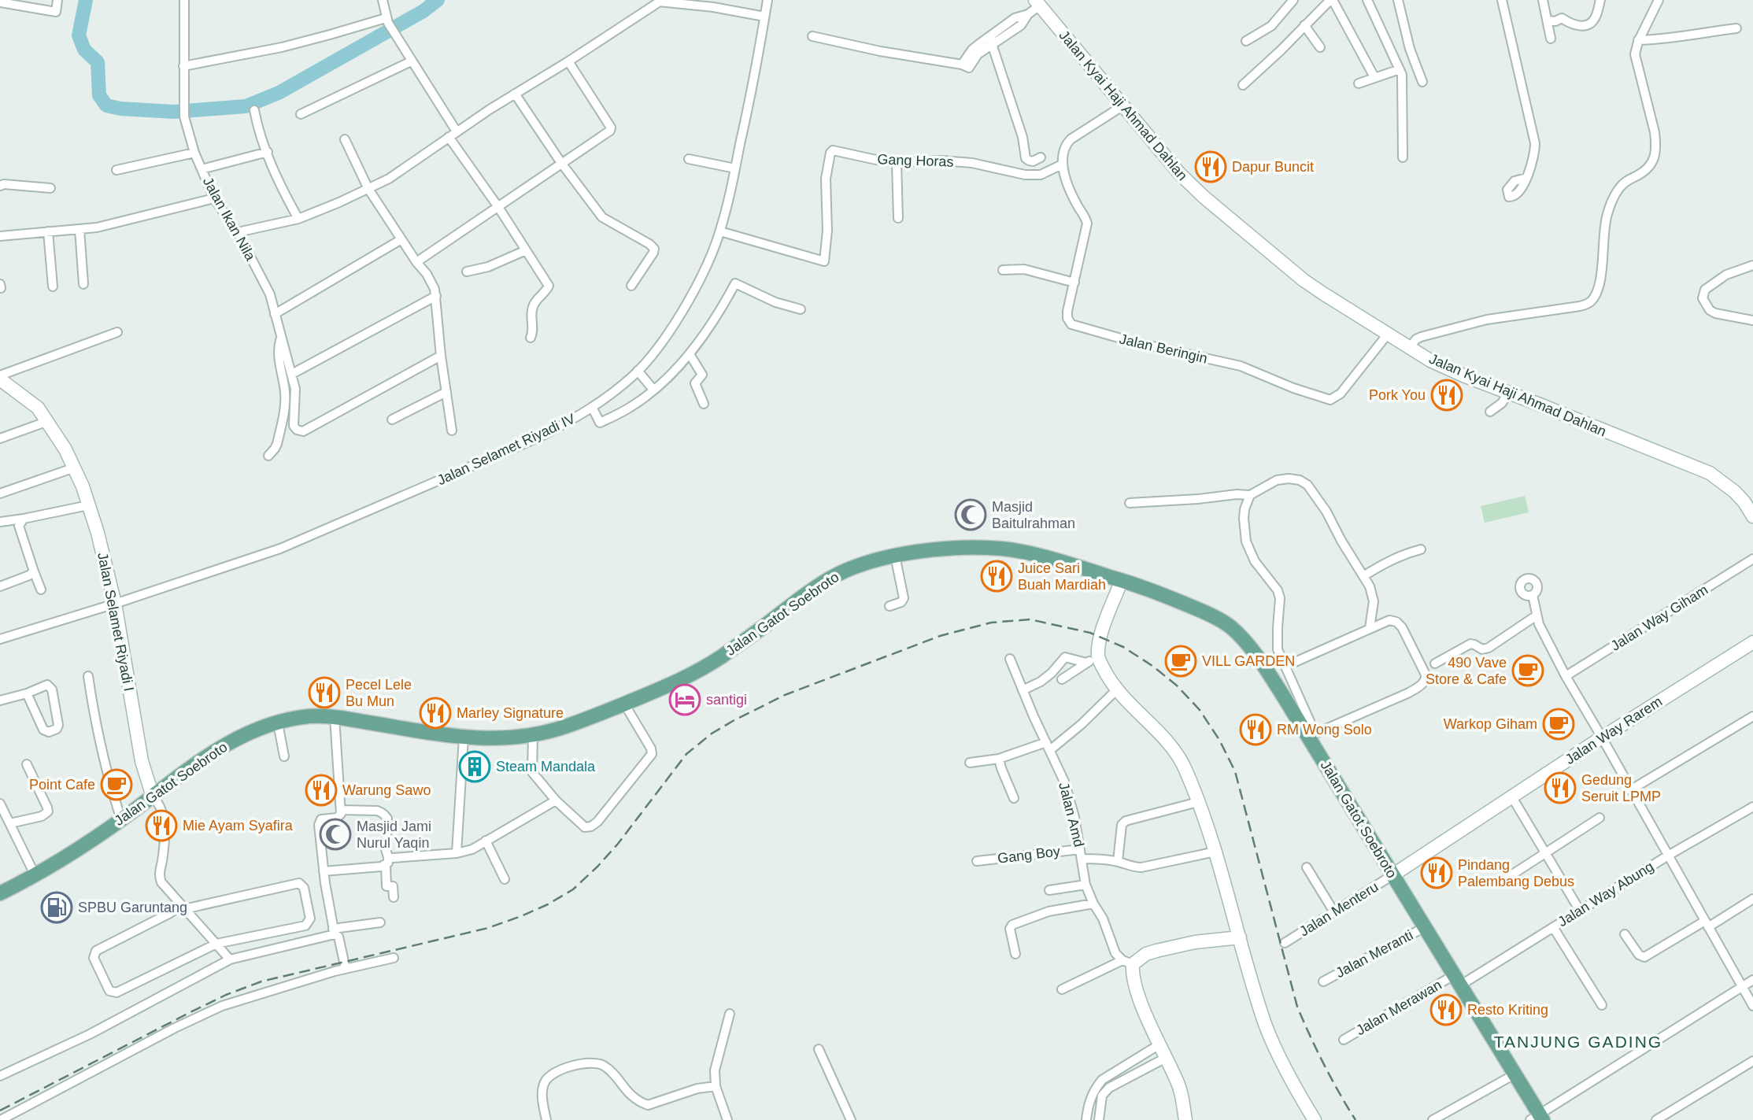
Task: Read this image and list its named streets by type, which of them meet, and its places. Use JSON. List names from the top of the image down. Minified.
{"streets":{"main road":["Jalan Kyai Haji Ahmad Dahlan","Jalan Gatot Soebroto","Jalan Selamet Riyadi I","Jalan Way Rarem"],"street":["Gang Horas","Jalan Ikan Nila","Jalan Beringin","Jalan Selamet Riyadi IV","Jalan Way Giham","Jalan Amd","Gang Boy","Jalan Way Abung","Jalan Menteru","Jalan Meranti","Jalan Merawan"]},"crossings":[["Jalan Kyai Haji Ahmad Dahlan","Jalan Beringin"],["Gang Horas","Jalan Beringin"],["Gang Horas","Jalan Selamet Riyadi IV"],["Jalan Selamet Riyadi IV","Jalan Selamet Riyadi I"],["Jalan Gatot Soebroto","Jalan Selamet Riyadi I"],["Jalan Gatot Soebroto","Jalan Way Rarem"],["Jalan Gatot Soebroto","Jalan Way Abung"],["Jalan Gatot Soebroto","Jalan Menteru"],["Jalan Gatot Soebroto","Jalan Meranti"],["Jalan Gatot Soebroto","Jalan Merawan"],["Jalan Way Rarem","Jalan Menteru"],["Jalan Amd","Gang Boy"],["Jalan Way Abung","Jalan Merawan"]],"districts":["TANJUNG GADING"],"places":{"restaurant":["Dapur Buncit","Pork You","Juice Sari Buah Mardiah","Pecel Lele Bu Mun","Marley Signature","RM Wong Solo","Gedung Seruit LPMP","Warung Sawo","Mie Ayam Syafira","Pindang Palembang Debus","Resto Kriting"],"mosque":["Masjid Baitulrahman","Masjid Jami Nurul Yaqin"],"cafe":["VILL GARDEN","490 Vave Store & Cafe","Warkop Giham","Point Cafe"],"hotel":["santigi"],"building":["Steam Mandala"],"fuel station":["SPBU Garuntang"]}}
